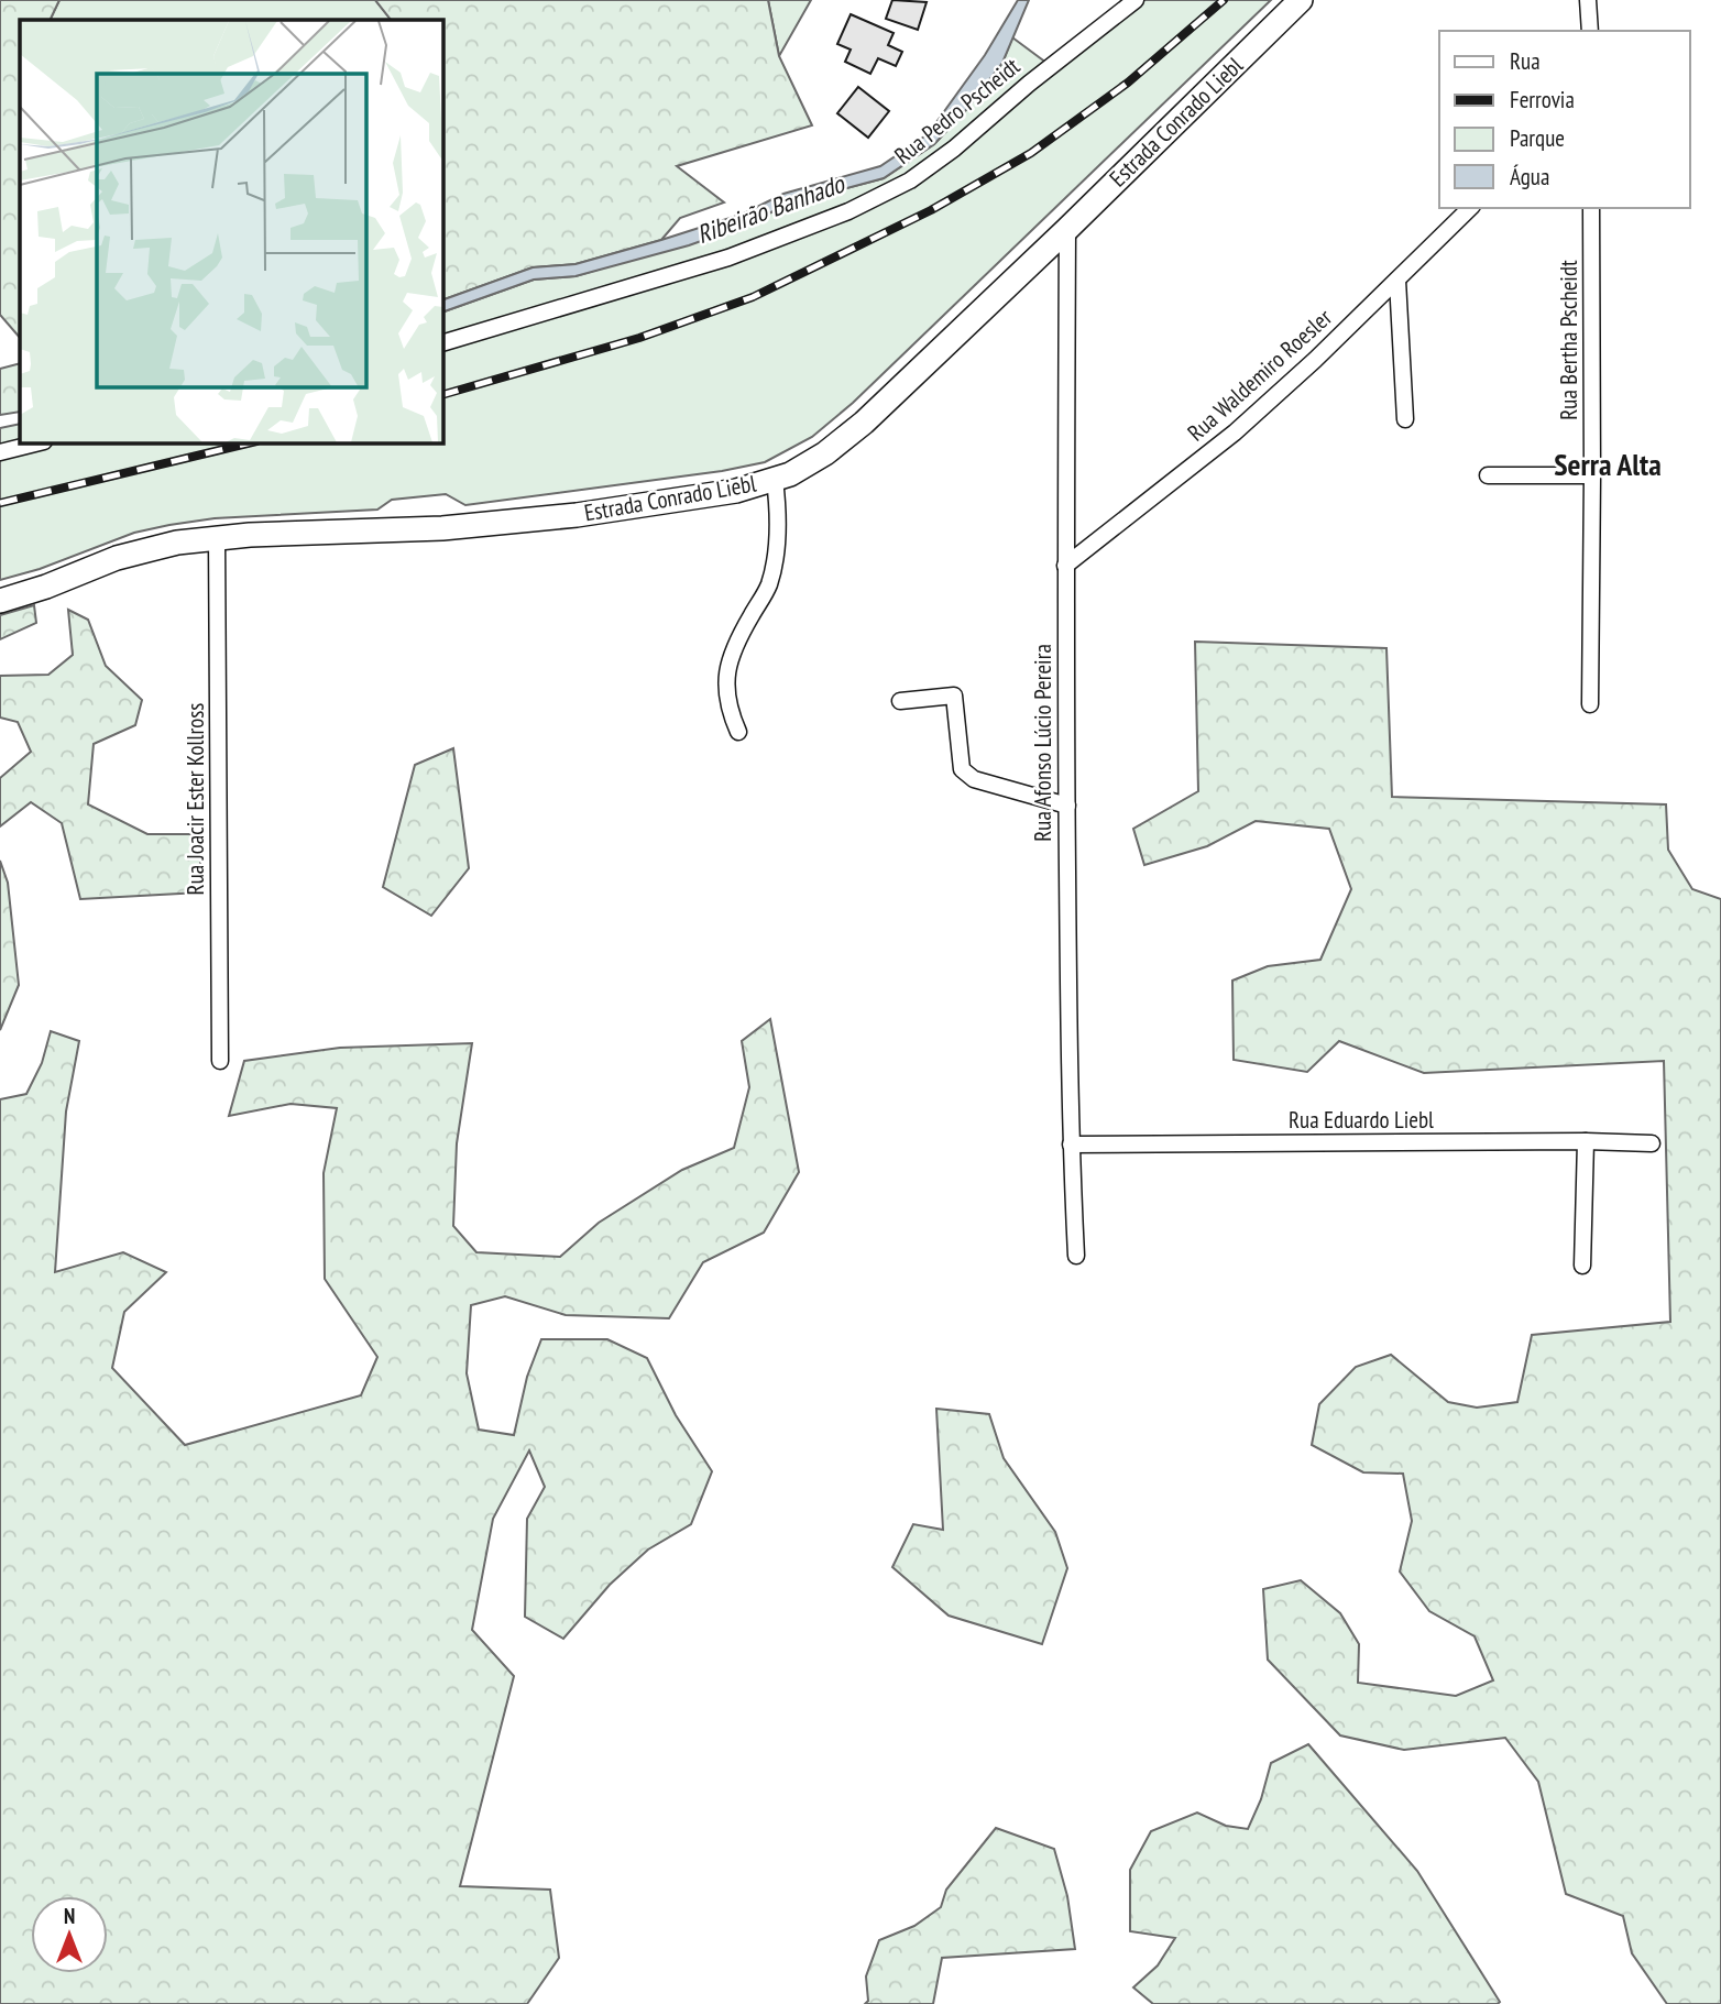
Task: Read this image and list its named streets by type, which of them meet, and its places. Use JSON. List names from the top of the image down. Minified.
{"streets":{"main road":["Estrada Conrado Liebl"],"street":["Rua Pedro Pscheidt","Rua Bertha Pscheidt","Rua Waldemiro Roesler","Rua Afonso Lúcio Pereira","Rua Joacir Ester Kollross","Rua Eduardo Liebl"]},"crossings":[["Estrada Conrado Liebl","Rua Afonso Lúcio Pereira"],["Estrada Conrado Liebl","Rua Joacir Ester Kollross"],["Rua Waldemiro Roesler","Rua Afonso Lúcio Pereira"],["Rua Afonso Lúcio Pereira","Rua Eduardo Liebl"]],"districts":["Serra Alta"],"water":["Ribeirão Banhado"],"legend":["Rua","Ferrovia","Parque","Água"],"north":"top"}
